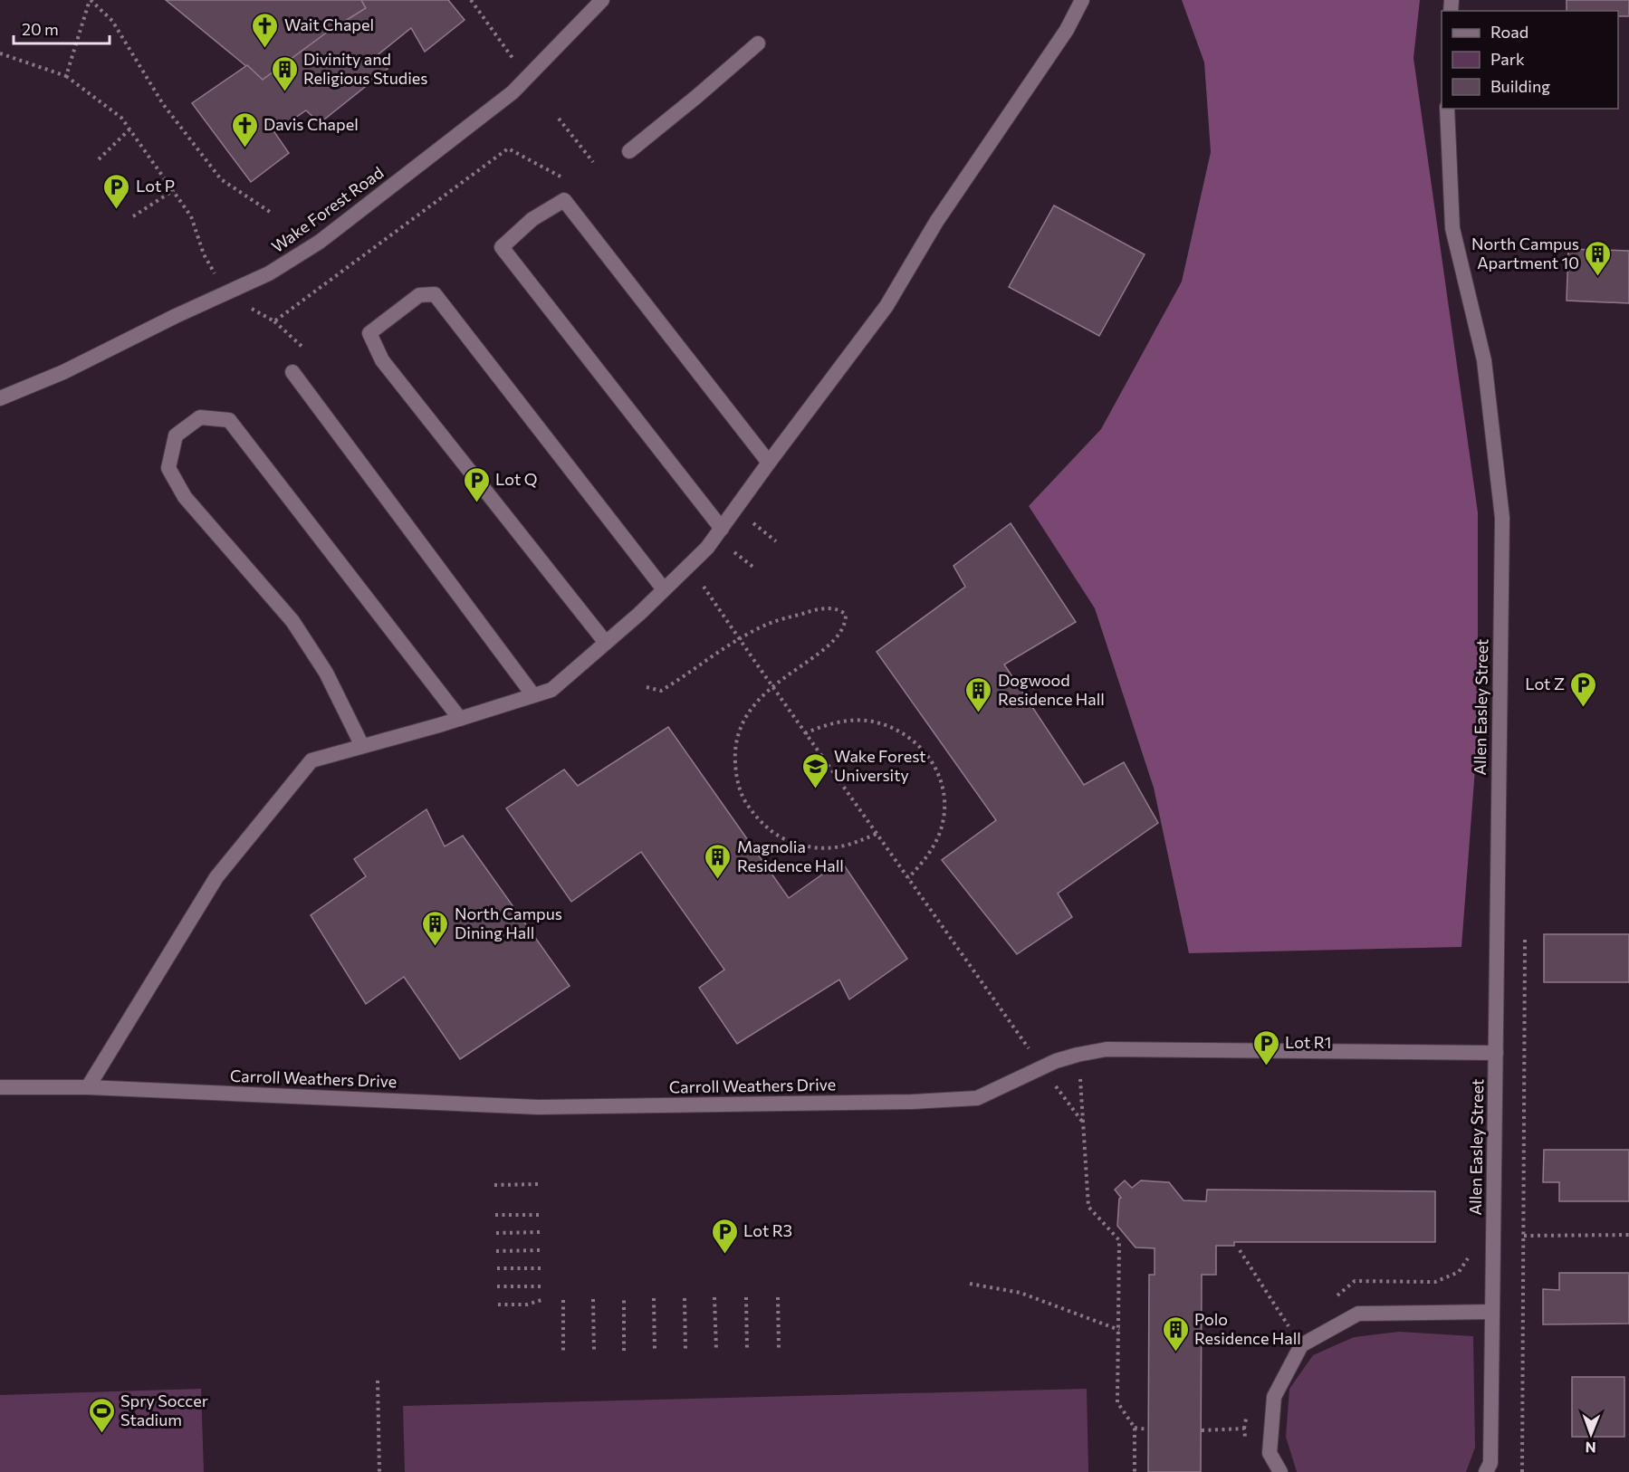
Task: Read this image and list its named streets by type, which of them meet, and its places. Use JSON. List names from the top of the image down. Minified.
{"streets":{"street":["Wake Forest Road","Allen Easley Street","Carroll Weathers Drive"]},"crossings":[["Allen Easley Street","Carroll Weathers Drive"]],"places":{"church":["Wait Chapel","Davis Chapel"],"building":["Divinity and Religious Studies","North Campus Apartment 10","Dogwood Residence Hall","Magnolia Residence Hall","North Campus Dining Hall","Polo Residence Hall"],"parking":["Lot P","Lot Q","Lot Z","Lot R1","Lot R3"],"school or university":["Wake Forest University"],"sports":["Spry Soccer Stadium"]},"legend":["Road","Park","Building"],"scale_bar":"20 m","north":"bottom"}
